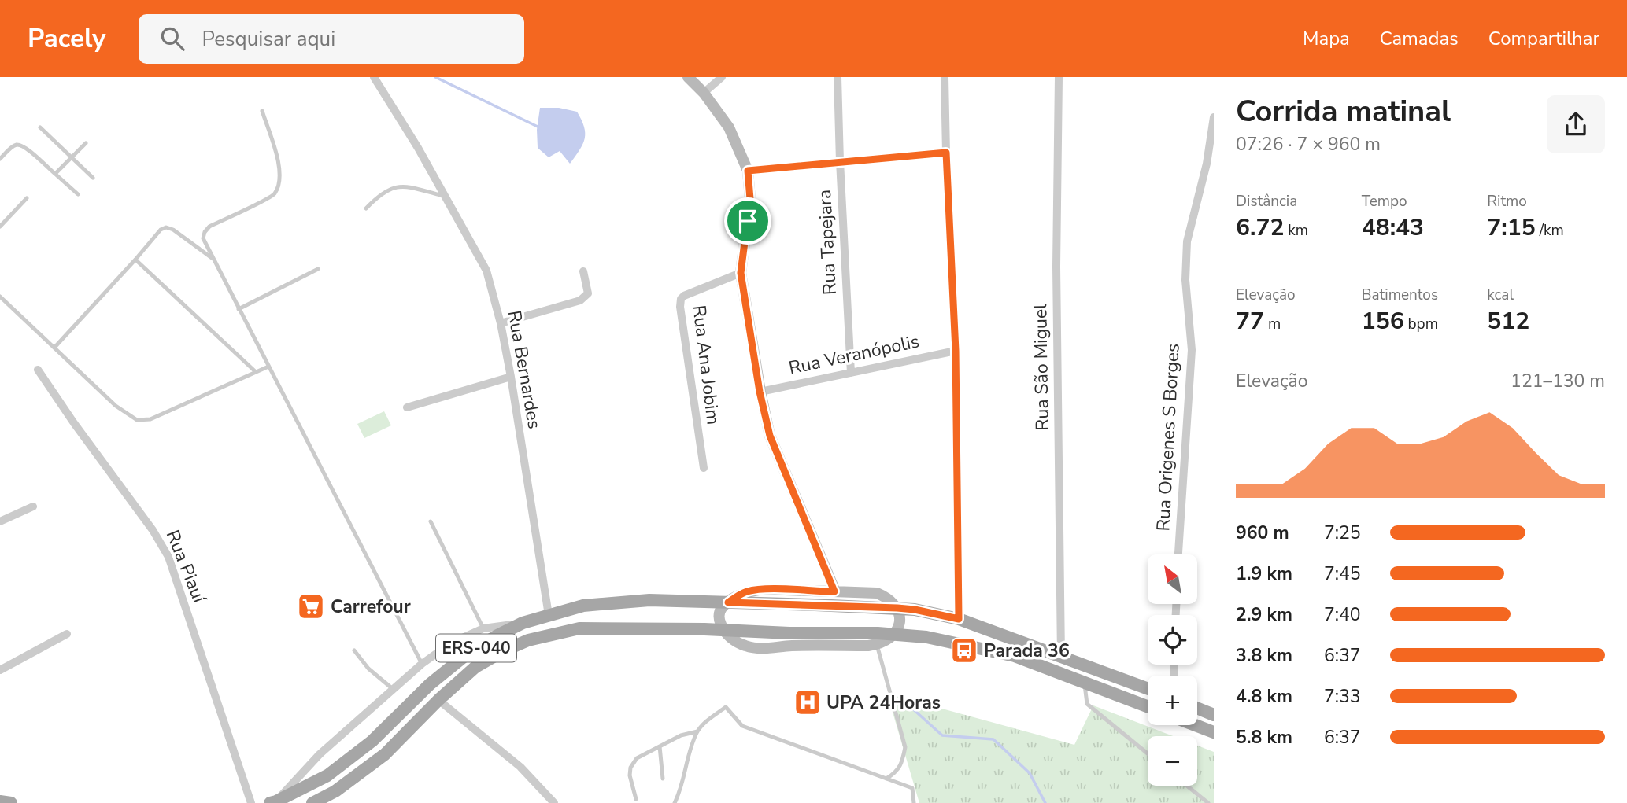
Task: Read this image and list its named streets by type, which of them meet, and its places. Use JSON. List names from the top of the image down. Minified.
{"streets":{"main road":["ERS-040"],"street":["Rua Tapejara","Rua Veranópolis","Rua Ana Jobim","Rua São Miguel","Rua Bernardes","Rua Origenes S Borges","Rua Piauí"]},"crossings":[["Rua Tapejara","Rua Veranópolis"],["Rua São Miguel","ERS-040"],["Rua Bernardes","ERS-040"]],"places":{"supermarket":["Carrefour"],"bus stop":["Parada 36"],"hospital":["UPA 24Horas"]},"north":"top left","page":{"header":"Pacely","search":"Pesquisar aqui","nav":["Mapa","Camadas","Compartilhar"],"heading":["Corrida matinal","07:26 · 7 × 960 m"],"stats":[["Distância","6.72 km"],["Tempo","48:43"],["Ritmo","7:15 /km"],["Elevação","77 m"],["Batimentos","156 bpm"],["kcal","512"]],"chart":["Elevação","121–130 m"],"list":[{"name":"960 m","note":"7:25"},{"name":"1.9 km","note":"7:45"},{"name":"2.9 km","note":"7:40"},{"name":"3.8 km","note":"6:37"},{"name":"4.8 km","note":"7:33"},{"name":"5.8 km","note":"6:37"}],"map_buttons":["+","−"]}}
